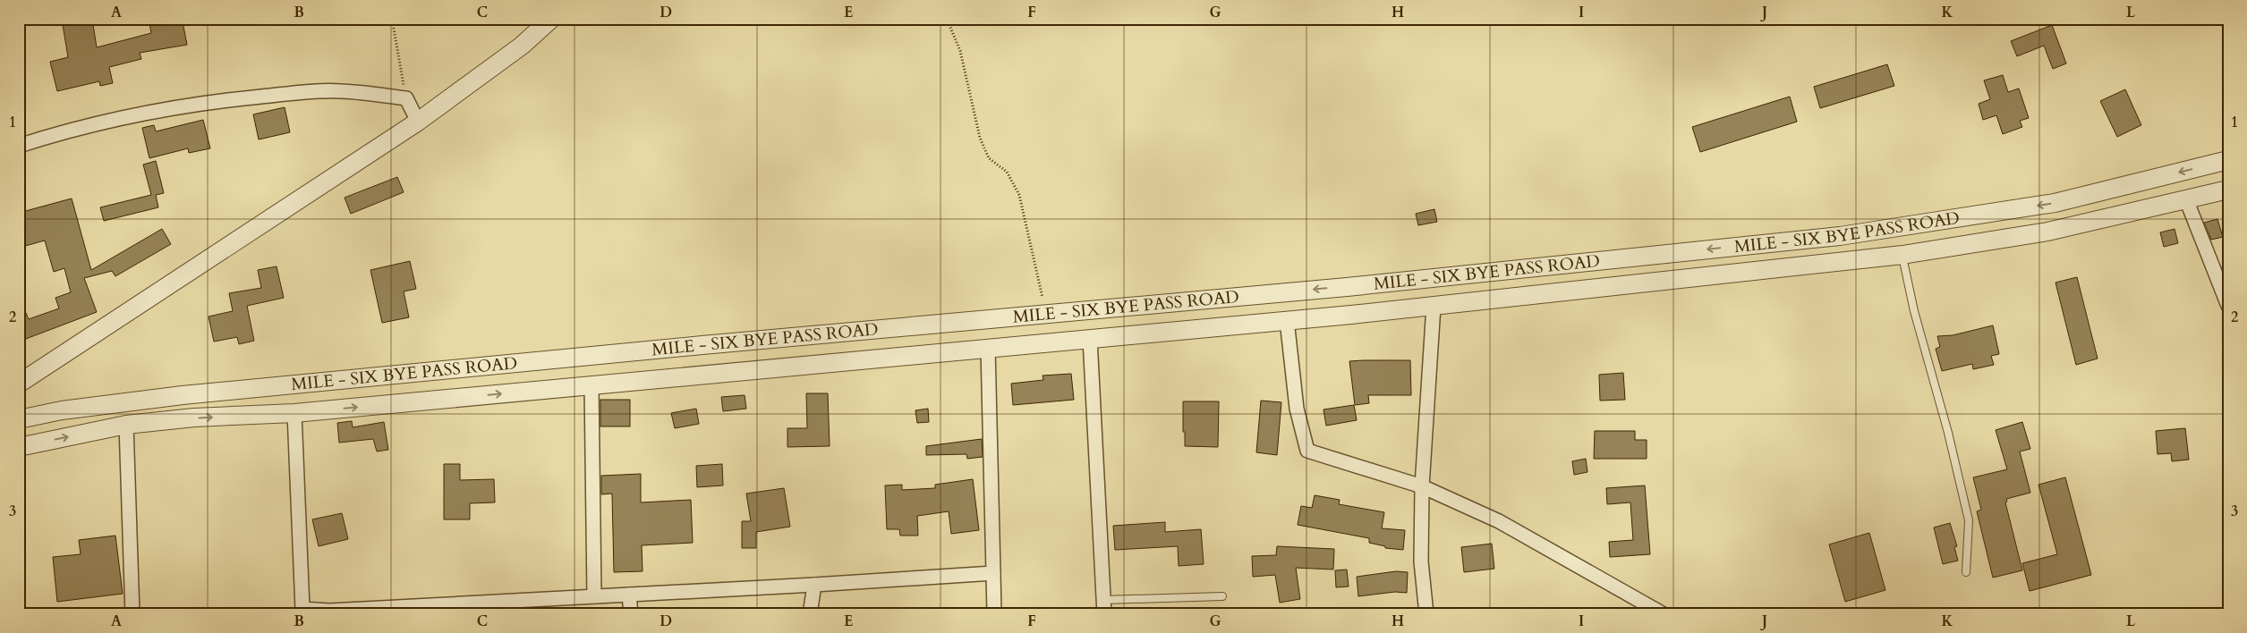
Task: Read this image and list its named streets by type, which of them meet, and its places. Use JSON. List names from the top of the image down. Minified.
{"streets":{"street":["MILE - SIX BYE PASS ROAD"]},"grid":{"columns":["A","B","C","D","E","F","G","H","I","J","K","L"],"rows":["1","2","3"]}}
